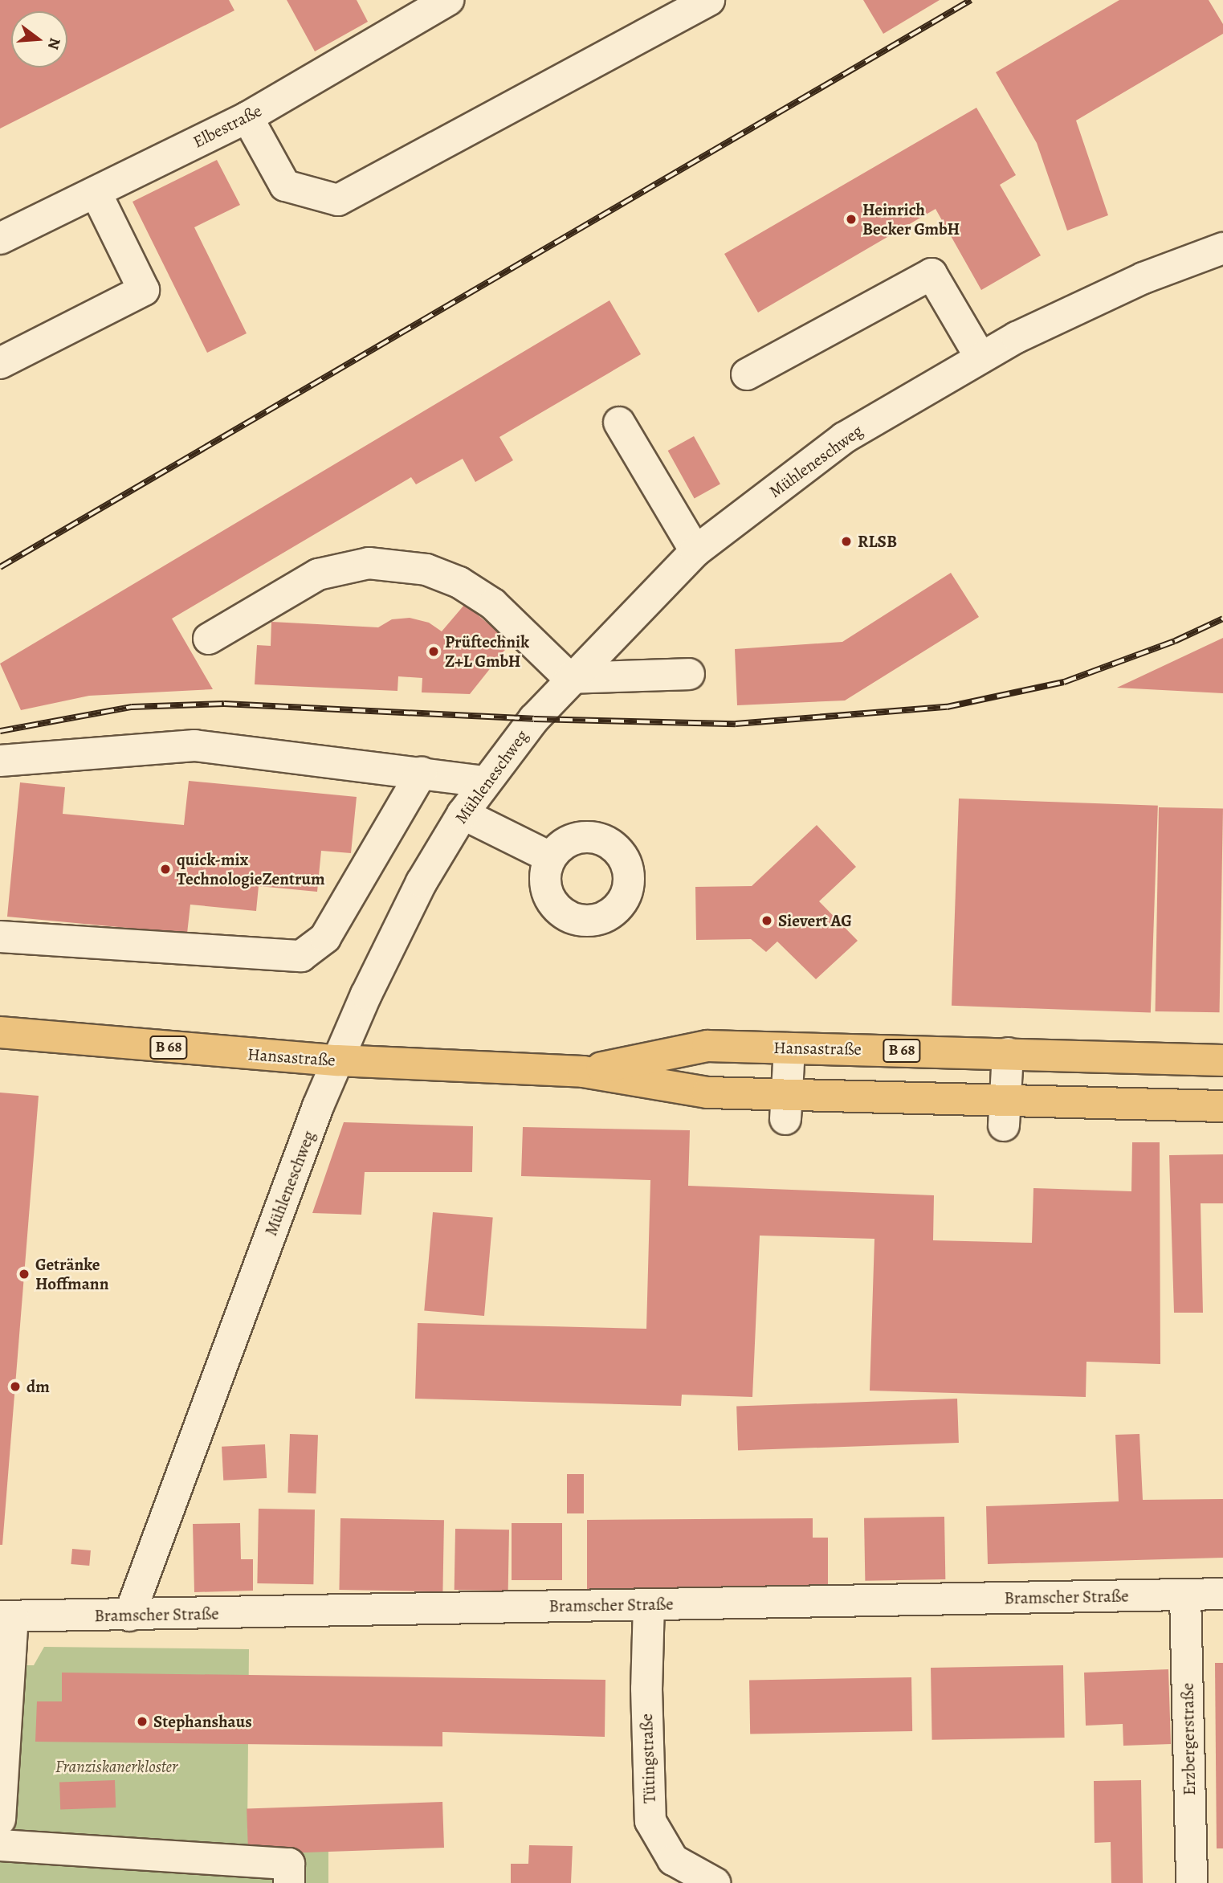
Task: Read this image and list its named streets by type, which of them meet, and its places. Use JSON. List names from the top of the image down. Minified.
{"streets":{"main road":["B 68","Hansastraße"],"street":["Elbestraße","Mühleneschweg","Bramscher Straße","Erzbergerstraße","Tütingstraße"]},"crossings":[["Mühleneschweg","Hansastraße"],["Mühleneschweg","Bramscher Straße"],["Bramscher Straße","Erzbergerstraße"],["Bramscher Straße","Tütingstraße"]],"parks":["Franziskanerkloster"],"places":["Heinrich Becker GmbH","RLSB","Prüftechnik Z+L GmbH","quick-mix TechnologieZentrum","Sievert AG","Getränke Hoffmann","dm","Stephanshaus"],"north":"right"}
